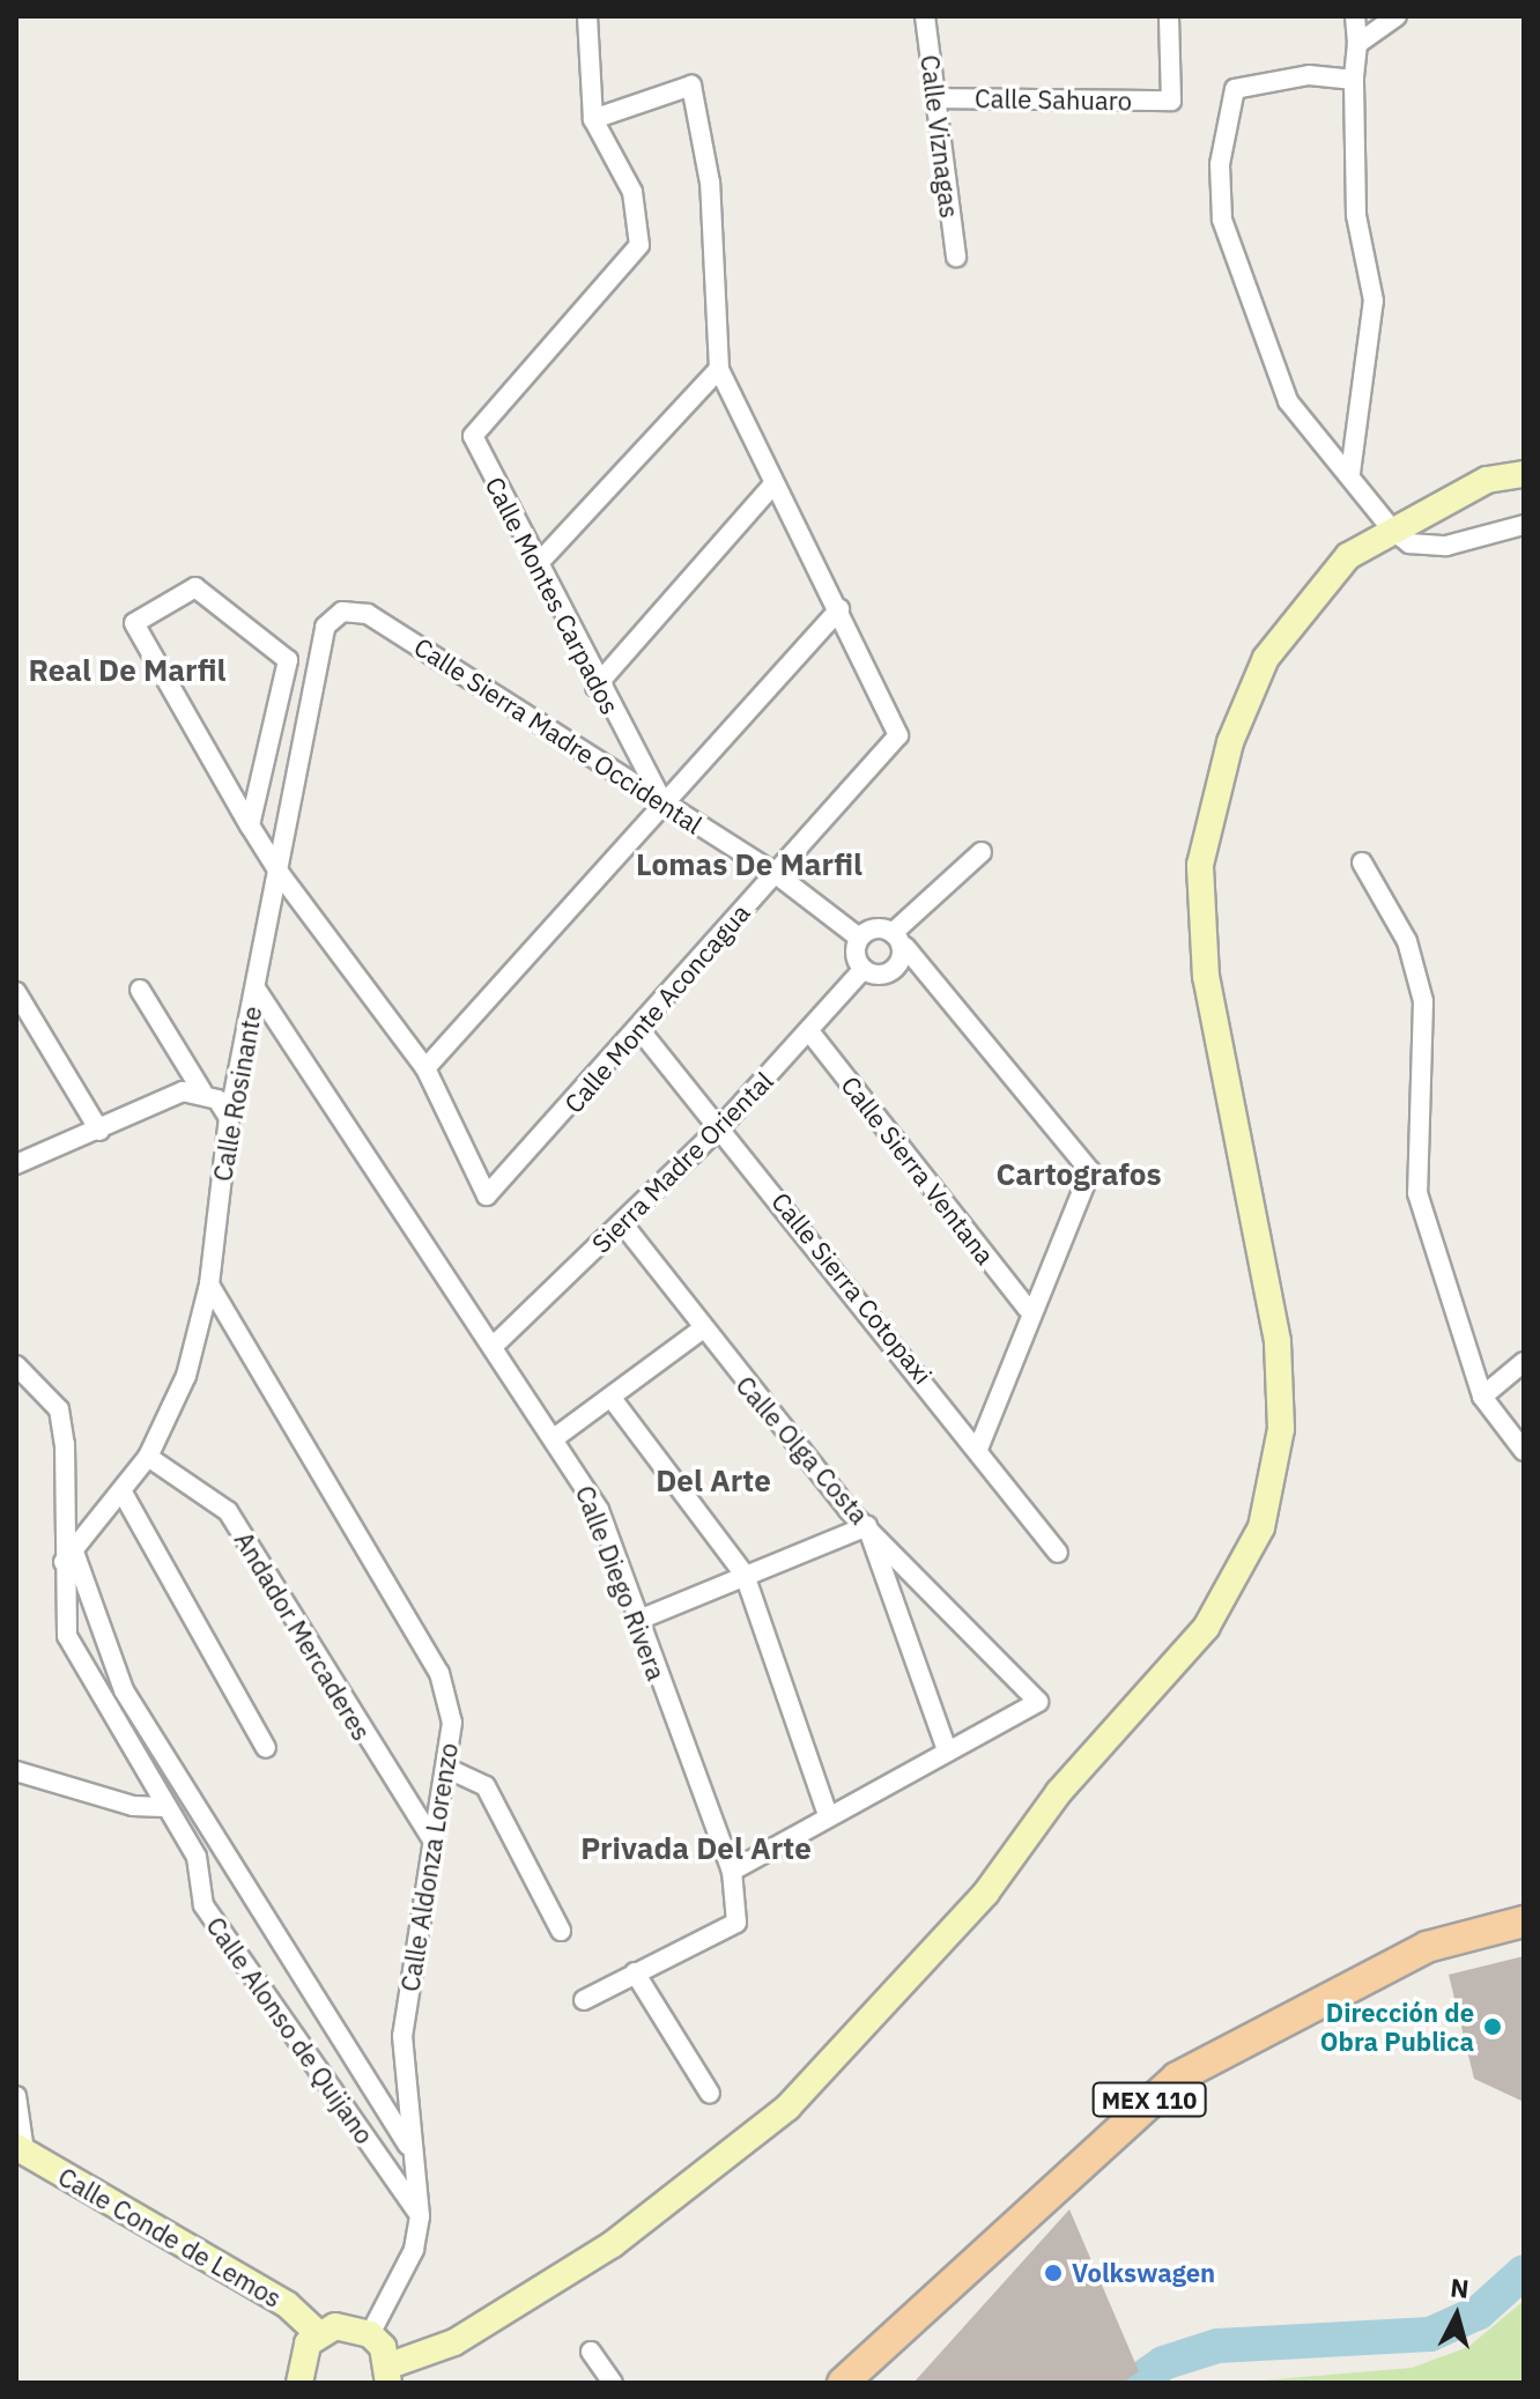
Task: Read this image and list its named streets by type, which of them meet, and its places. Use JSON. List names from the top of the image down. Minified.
{"streets":{"main road":["MEX 110"],"street":["Calle Sahuaro","Calle Viznagas","Calle Montes Carpados","Calle Sierra Madre Occidental","Calle Monte Aconcagua","Calle Rosinante","Sierra Madre Oriental","Calle Sierra Ventana","Calle Sierra Cotopaxi","Calle Olga Costa","Calle Diego Rivera","Andador Mercaderes","Calle Aldonza Lorenzo","Calle Alonso de Quijano","Calle Conde de Lemos"]},"crossings":[["Calle Sahuaro","Calle Viznagas"],["Calle Montes Carpados","Calle Sierra Madre Occidental"],["Calle Sierra Madre Occidental","Calle Monte Aconcagua"],["Calle Sierra Madre Occidental","Calle Rosinante"],["Calle Sierra Madre Occidental","Sierra Madre Oriental"],["Calle Monte Aconcagua","Calle Sierra Cotopaxi"],["Calle Rosinante","Calle Diego Rivera"],["Calle Rosinante","Andador Mercaderes"],["Calle Rosinante","Calle Aldonza Lorenzo"],["Calle Rosinante","Calle Alonso de Quijano"],["Sierra Madre Oriental","Calle Sierra Ventana"],["Sierra Madre Oriental","Calle Sierra Cotopaxi"],["Sierra Madre Oriental","Calle Olga Costa"],["Sierra Madre Oriental","Calle Diego Rivera"],["Andador Mercaderes","Calle Aldonza Lorenzo"],["Calle Aldonza Lorenzo","Calle Alonso de Quijano"]],"districts":["Real De Marfil","Lomas De Marfil","Cartografos","Del Arte","Privada Del Arte"],"places":["Dirección de Obra Publica","Volkswagen"],"north":"top"}
